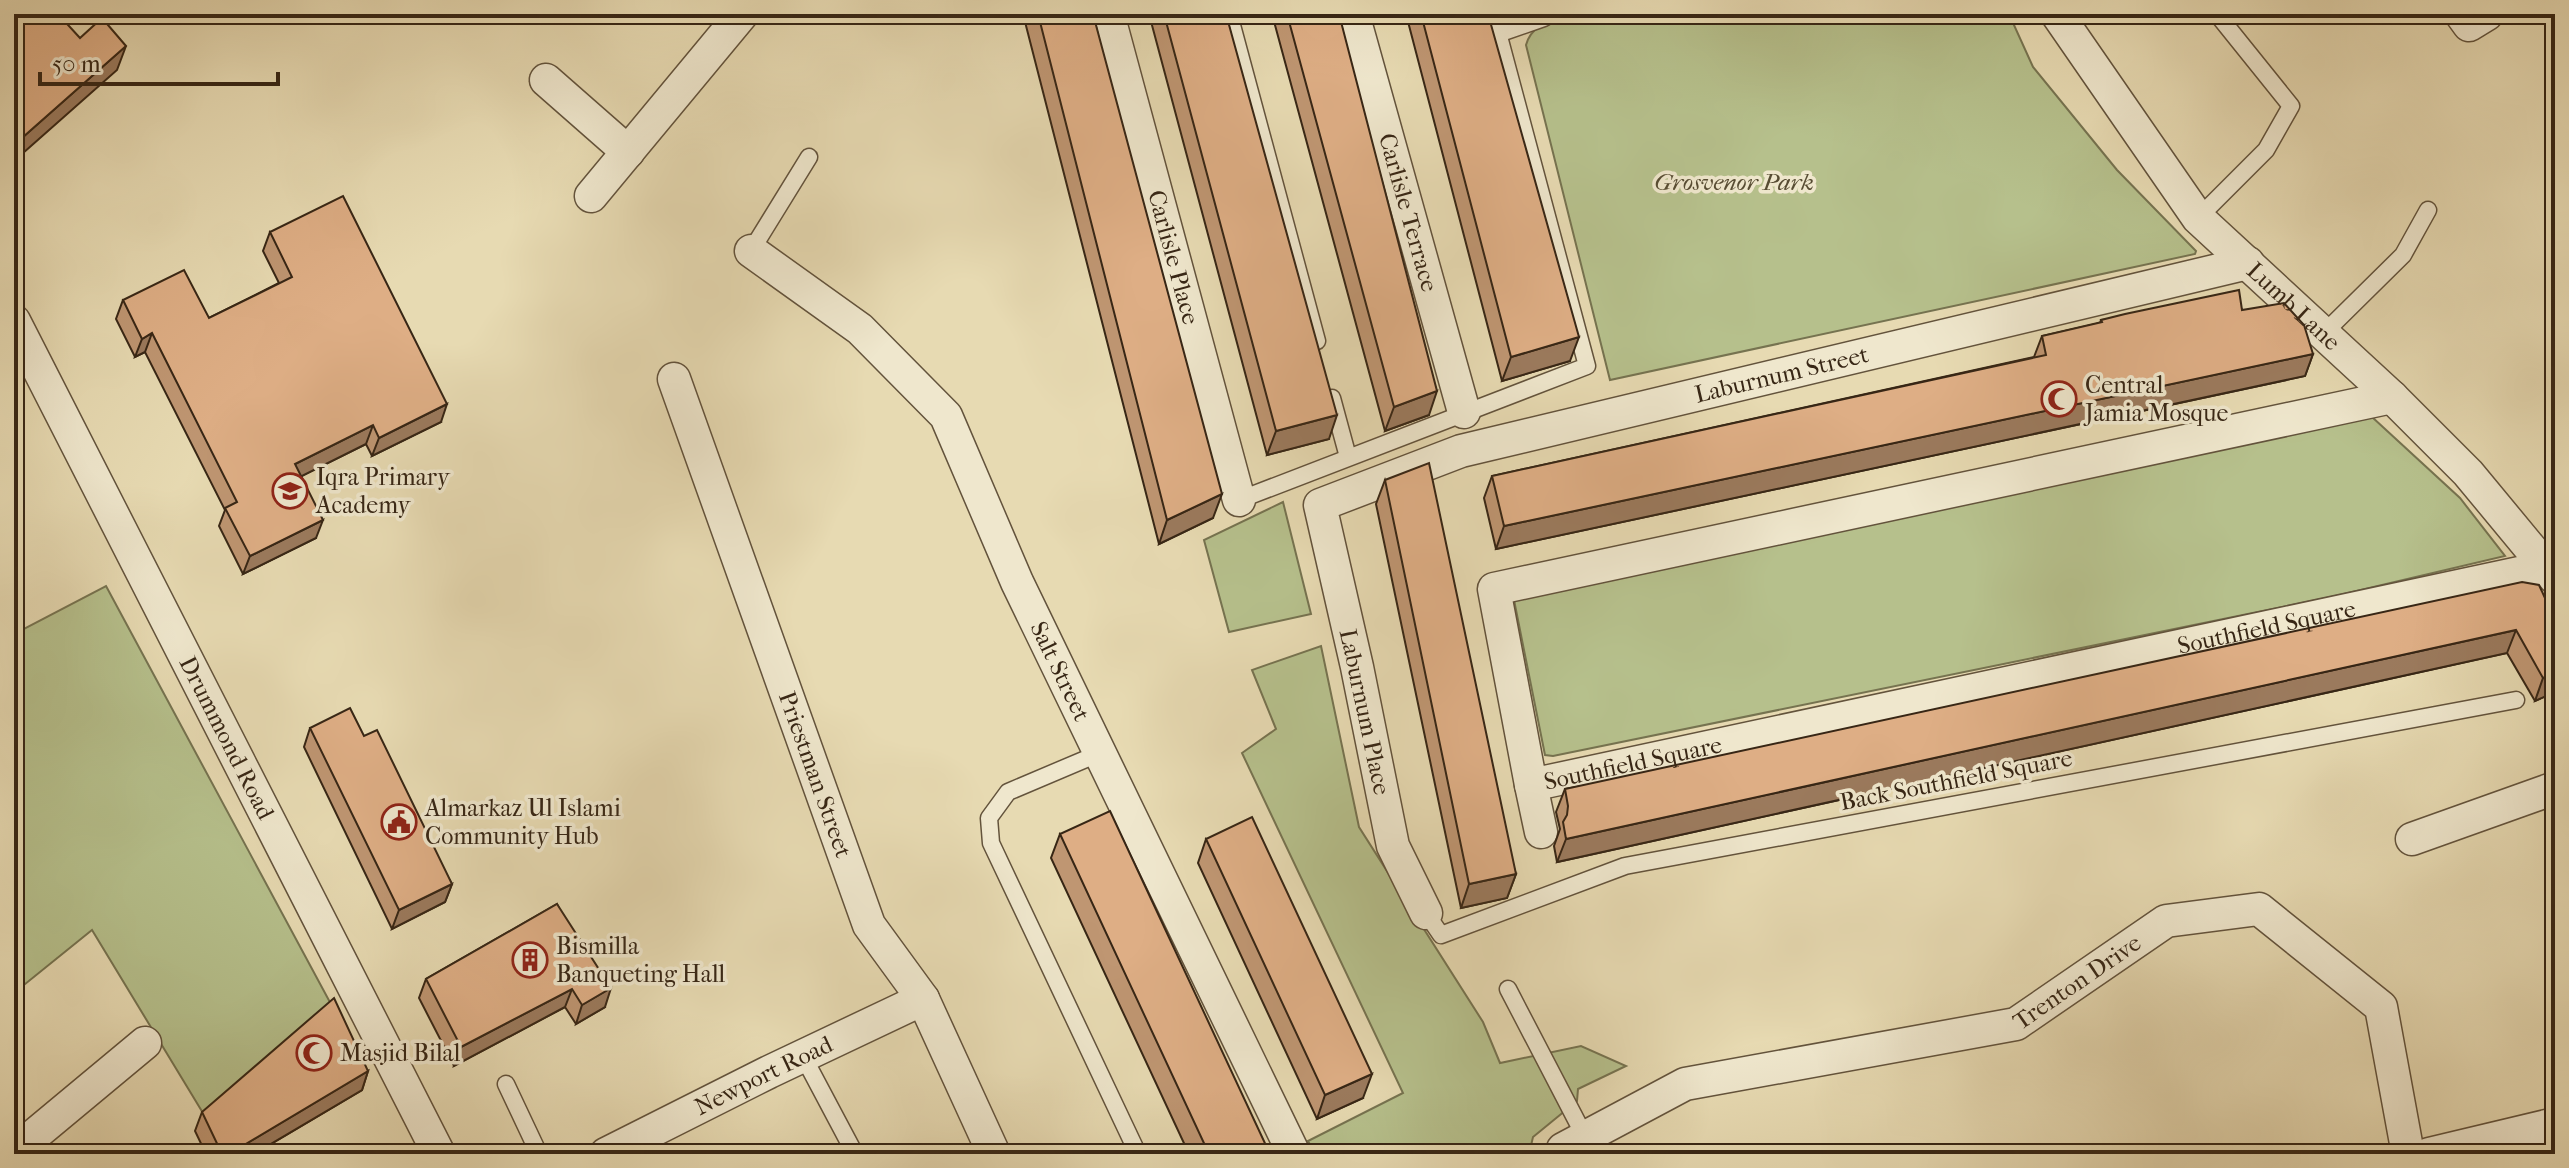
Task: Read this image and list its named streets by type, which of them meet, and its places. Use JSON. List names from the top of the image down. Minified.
{"streets":{"street":["Carlisle Terrace","Carlisle Place","Lumb Lane","Laburnum Street","Southfield Square","Salt Street","Laburnum Place","Drummond Road","Priestman Street","Trenton Drive","Newport Road"],"lane":["Back Southfield Square"]},"crossings":[["Lumb Lane","Laburnum Street"],["Lumb Lane","Southfield Square"],["Laburnum Street","Laburnum Place"],["Laburnum Place","Back Southfield Square"],["Priestman Street","Newport Road"]],"parks":["Grosvenor Park"],"places":{"mosque":["Central Jamia Mosque","Masjid Bilal"],"school or university":["Iqra Primary Academy"],"public building":["Almarkaz Ul Islami Community Hub"],"building":["Bismilla Banqueting Hall"]},"scale_bar":"50 m"}
